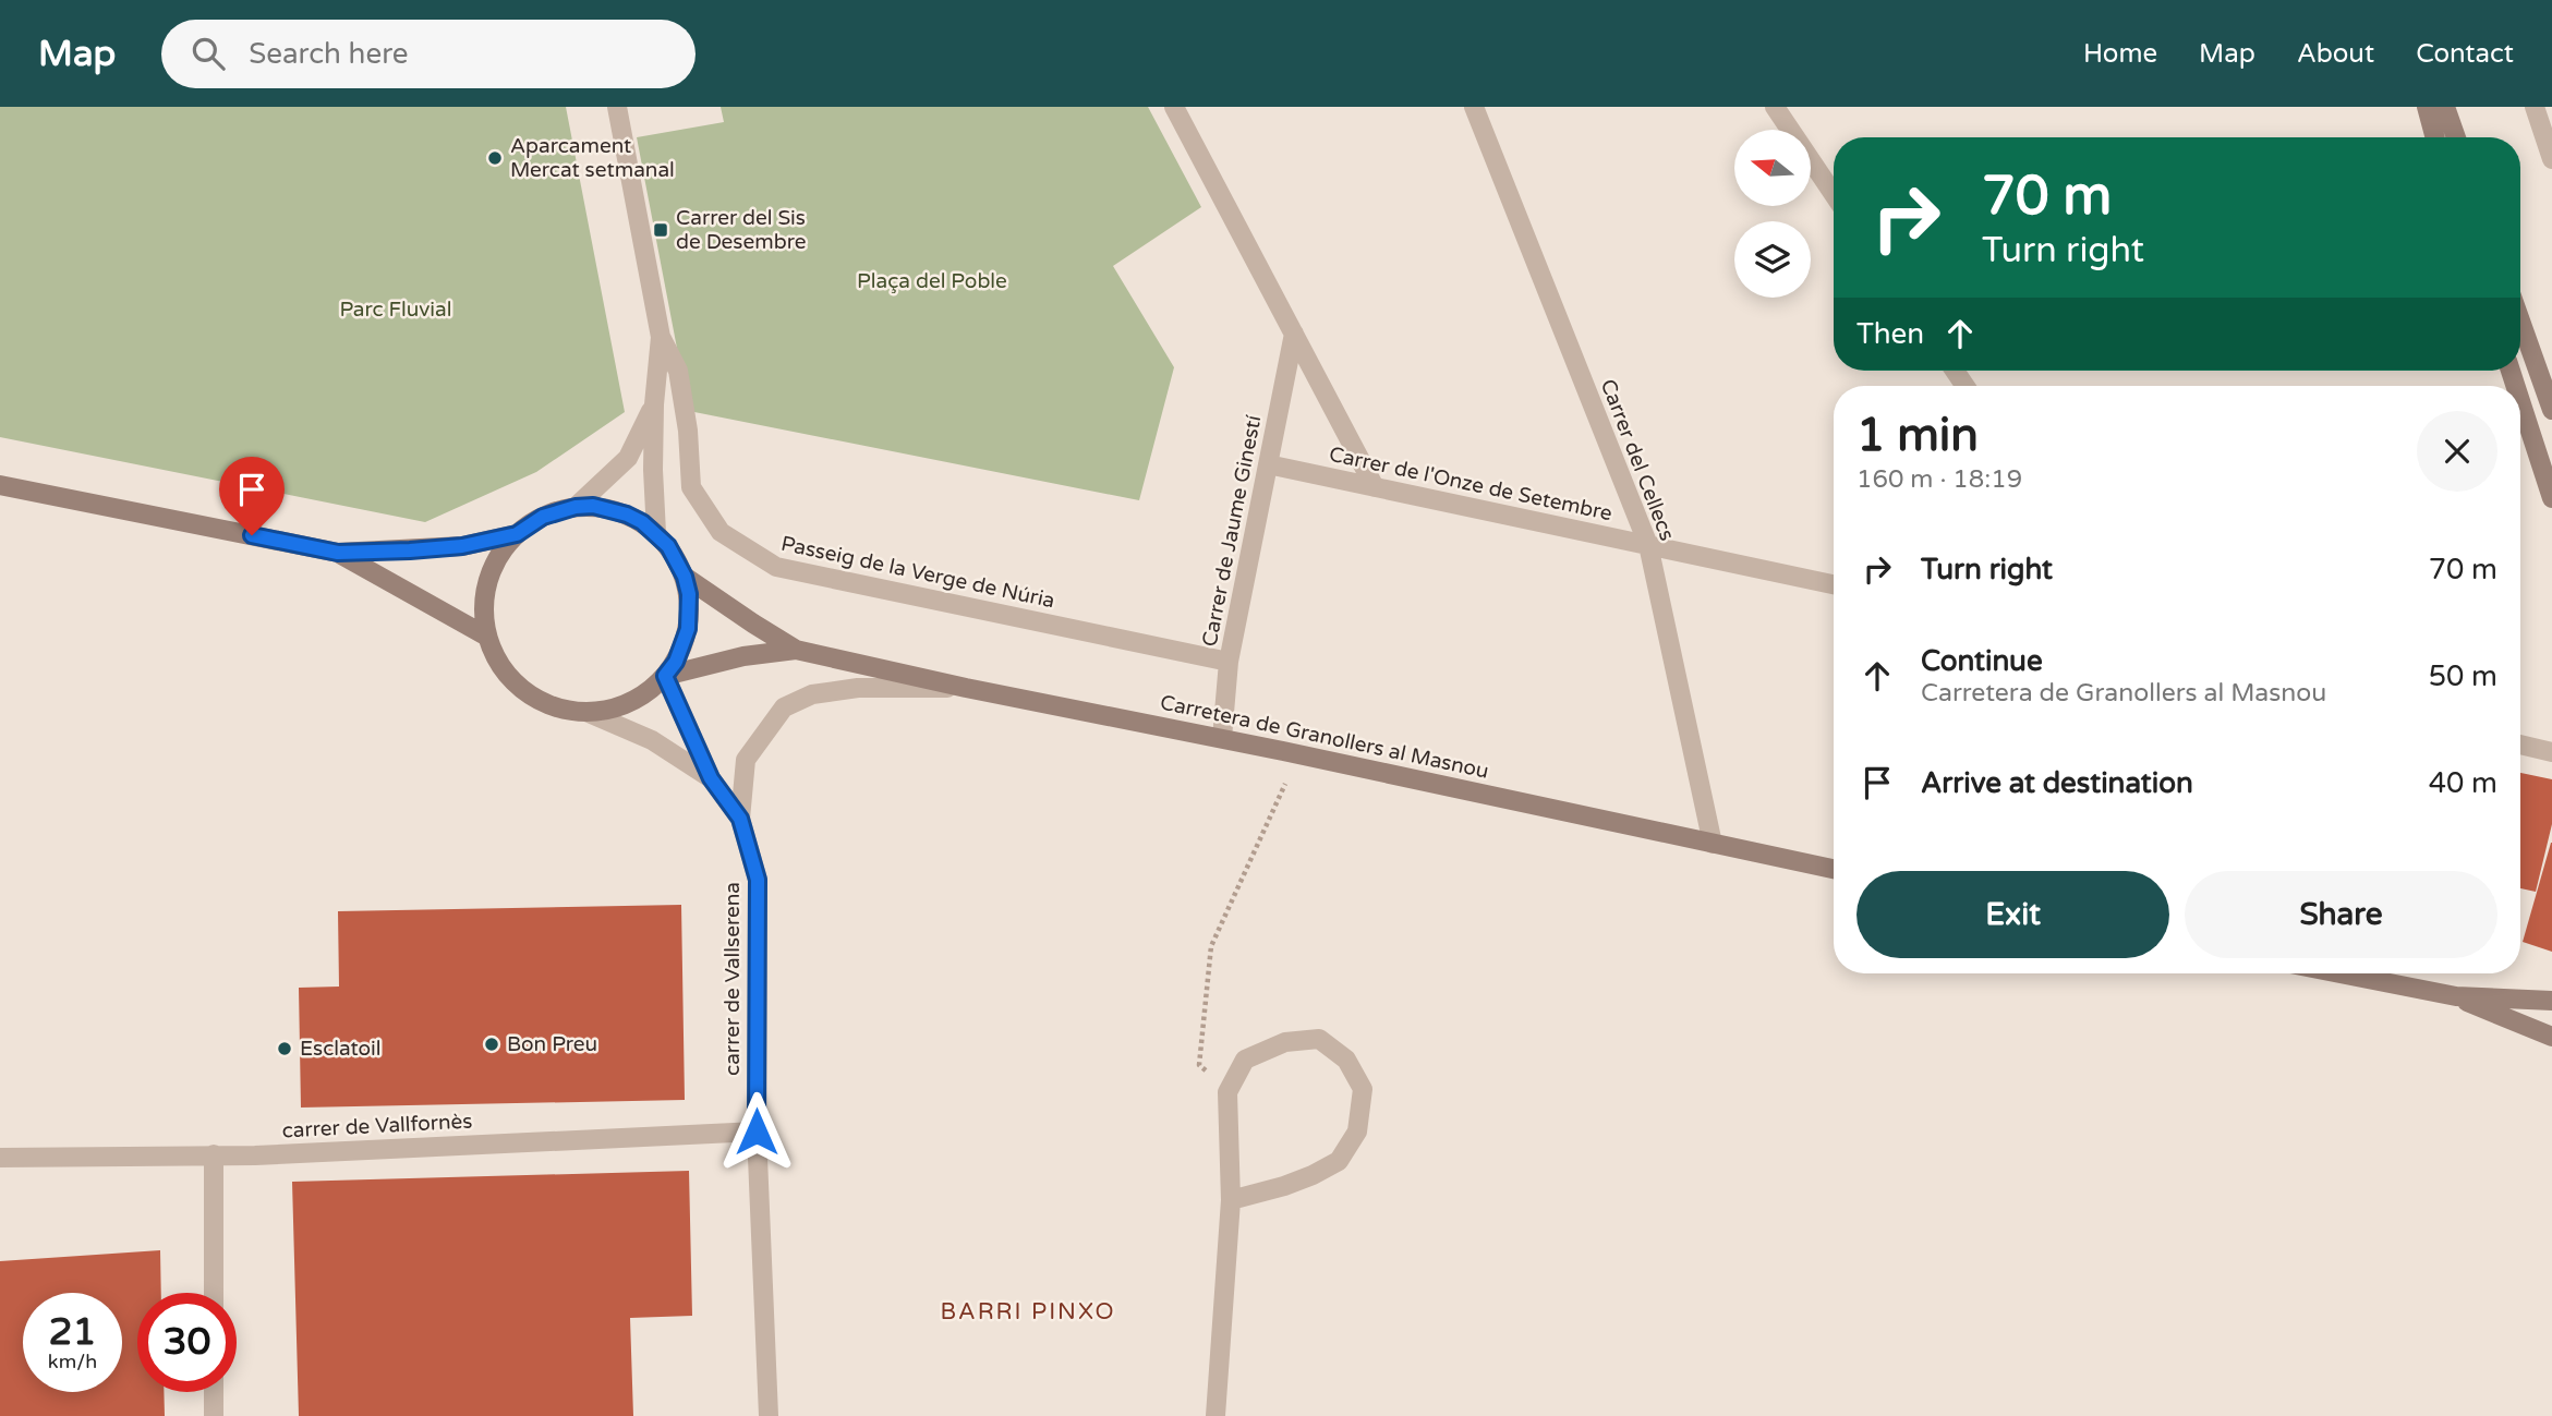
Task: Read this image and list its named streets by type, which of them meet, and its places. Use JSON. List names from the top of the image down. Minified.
{"streets":{"main road":["Carretera de Granollers al Masnou"],"street":["Carrer del Cellecs","Carrer de l'Onze de Setembre","Carrer de Jaume Ginestí","Passeig de la Verge de Núria","carrer de Vallserena","carrer de Vallfornès"]},"crossings":[["Carrer del Cellecs","Carrer de l'Onze de Setembre"],["Carrer del Cellecs","Carretera de Granollers al Masnou"],["Carrer de l'Onze de Setembre","Carrer de Jaume Ginestí"],["Carrer de Jaume Ginestí","Passeig de la Verge de Núria"],["Carrer de Jaume Ginestí","Carretera de Granollers al Masnou"],["Carretera de Granollers al Masnou","carrer de Vallserena"],["carrer de Vallserena","carrer de Vallfornès"]],"districts":["BARRI PINXO"],"parks":["Plaça del Poble","Parc Fluvial"],"places":{"other":["Aparcament Mercat setmanal","Bon Preu","Esclatoil"],"transit":["Carrer del Sis de Desembre"]},"north":"left","page":{"header":"Map","search":"Search here","nav":["Home","Map","About","Contact"],"turn":["70 m","Turn right"],"then":"Then","heading":["1 min","160 m · 18:19"],"list":[{"name":"Turn right","value":"70 m"},{"name":"Continue","note":"Carretera de Granollers al Masnou","value":"50 m"},{"name":"Arrive at destination","value":"40 m"}],"buttons":["Exit","Share"],"speed":"21 km/h","limit":"30"}}
